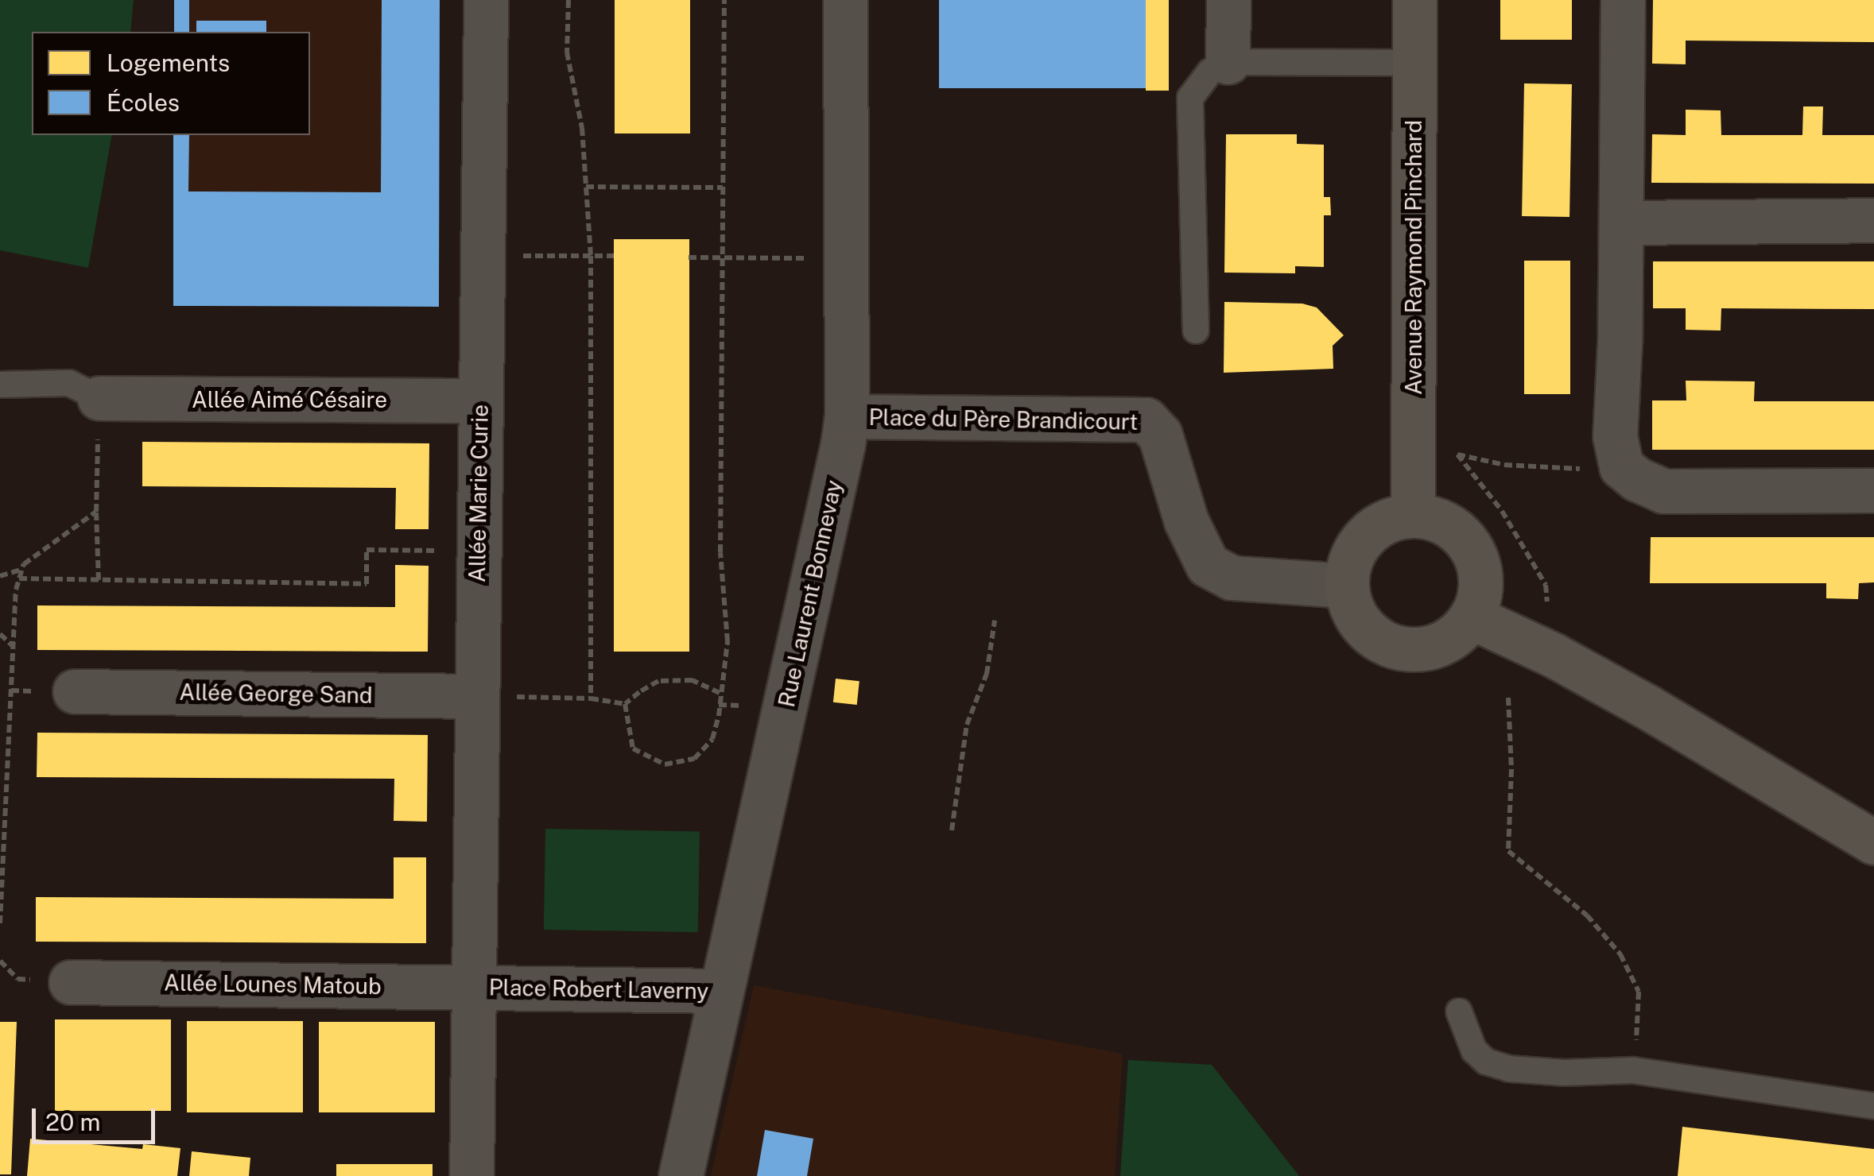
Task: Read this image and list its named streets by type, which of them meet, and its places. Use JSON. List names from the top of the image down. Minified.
{"streets":{"street":["Avenue Raymond Pinchard","Allée Aimé Césaire","Place du Père Brandicourt","Allée Marie Curie","Rue Laurent Bonnevay","Allée George Sand","Allée Lounes Matoub","Place Robert Laverny"]},"crossings":[["Avenue Raymond Pinchard","Place du Père Brandicourt"],["Allée Aimé Césaire","Allée Marie Curie"],["Place du Père Brandicourt","Rue Laurent Bonnevay"],["Allée Marie Curie","Allée George Sand"],["Allée Marie Curie","Allée Lounes Matoub"],["Allée Marie Curie","Place Robert Laverny"],["Rue Laurent Bonnevay","Place Robert Laverny"],["Allée Lounes Matoub","Place Robert Laverny"]],"legend":["Logements","Écoles"],"scale_bar":"20 m"}
